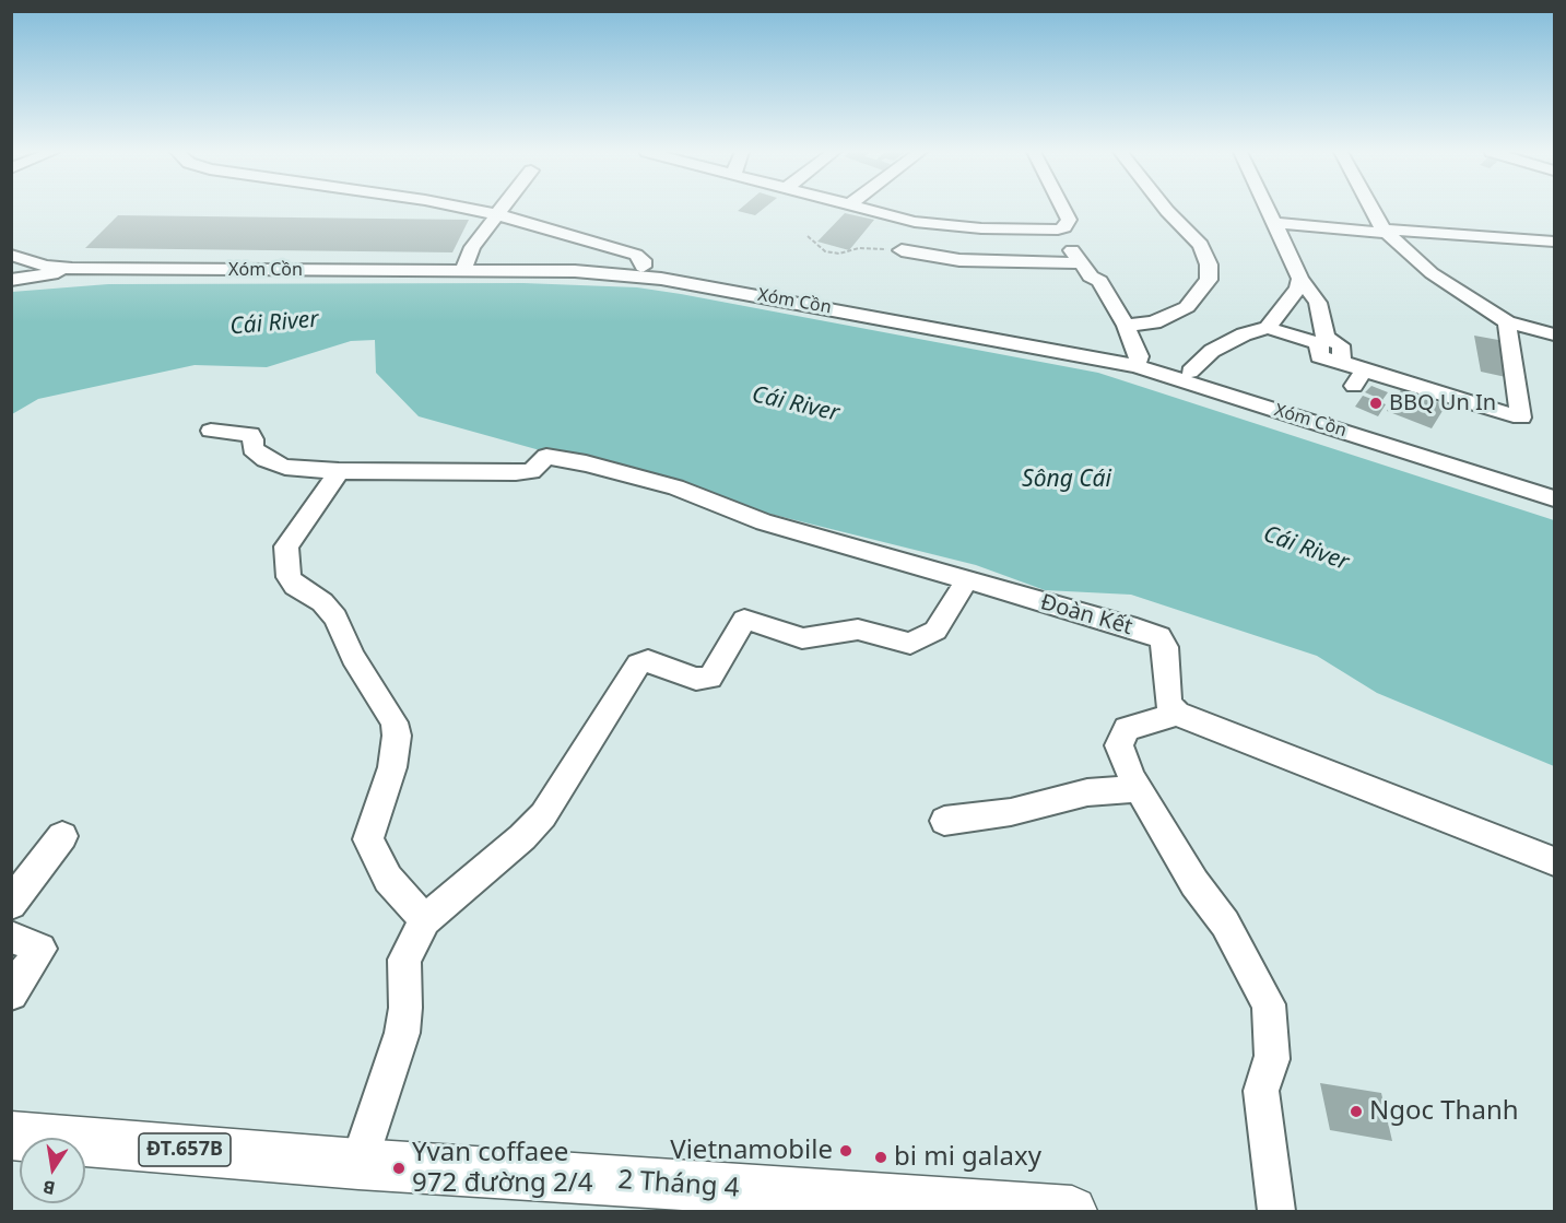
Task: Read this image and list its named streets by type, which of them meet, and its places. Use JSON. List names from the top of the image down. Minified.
{"streets":{"main road":["ĐT.657B","2 Tháng 4"],"street":["Xóm Cồn","Đoàn Kết"]},"water":["Cái River","Sông Cái"],"places":["BBQ Un In","Ngoc Thanh","Vietnamobile","bi mi galaxy","Yvan coffaee 972 đường 2/4"],"north":"bottom"}
